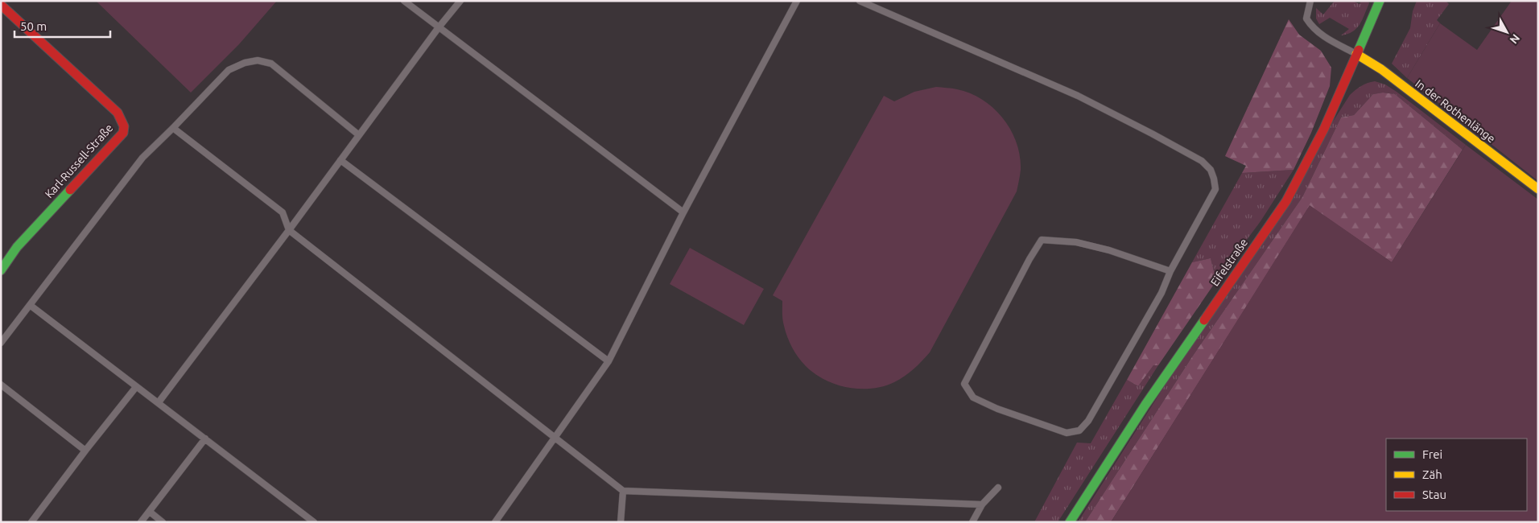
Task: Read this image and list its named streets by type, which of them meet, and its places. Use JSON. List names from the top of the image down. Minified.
{"streets":{"street":["In der Rothenlänge","Karl-Russell-Straße","Eifelstraße"]},"crossings":[["In der Rothenlänge","Eifelstraße"]],"legend":["Frei","Zäh","Stau"],"scale_bar":"50 m","north":"bottom right"}
